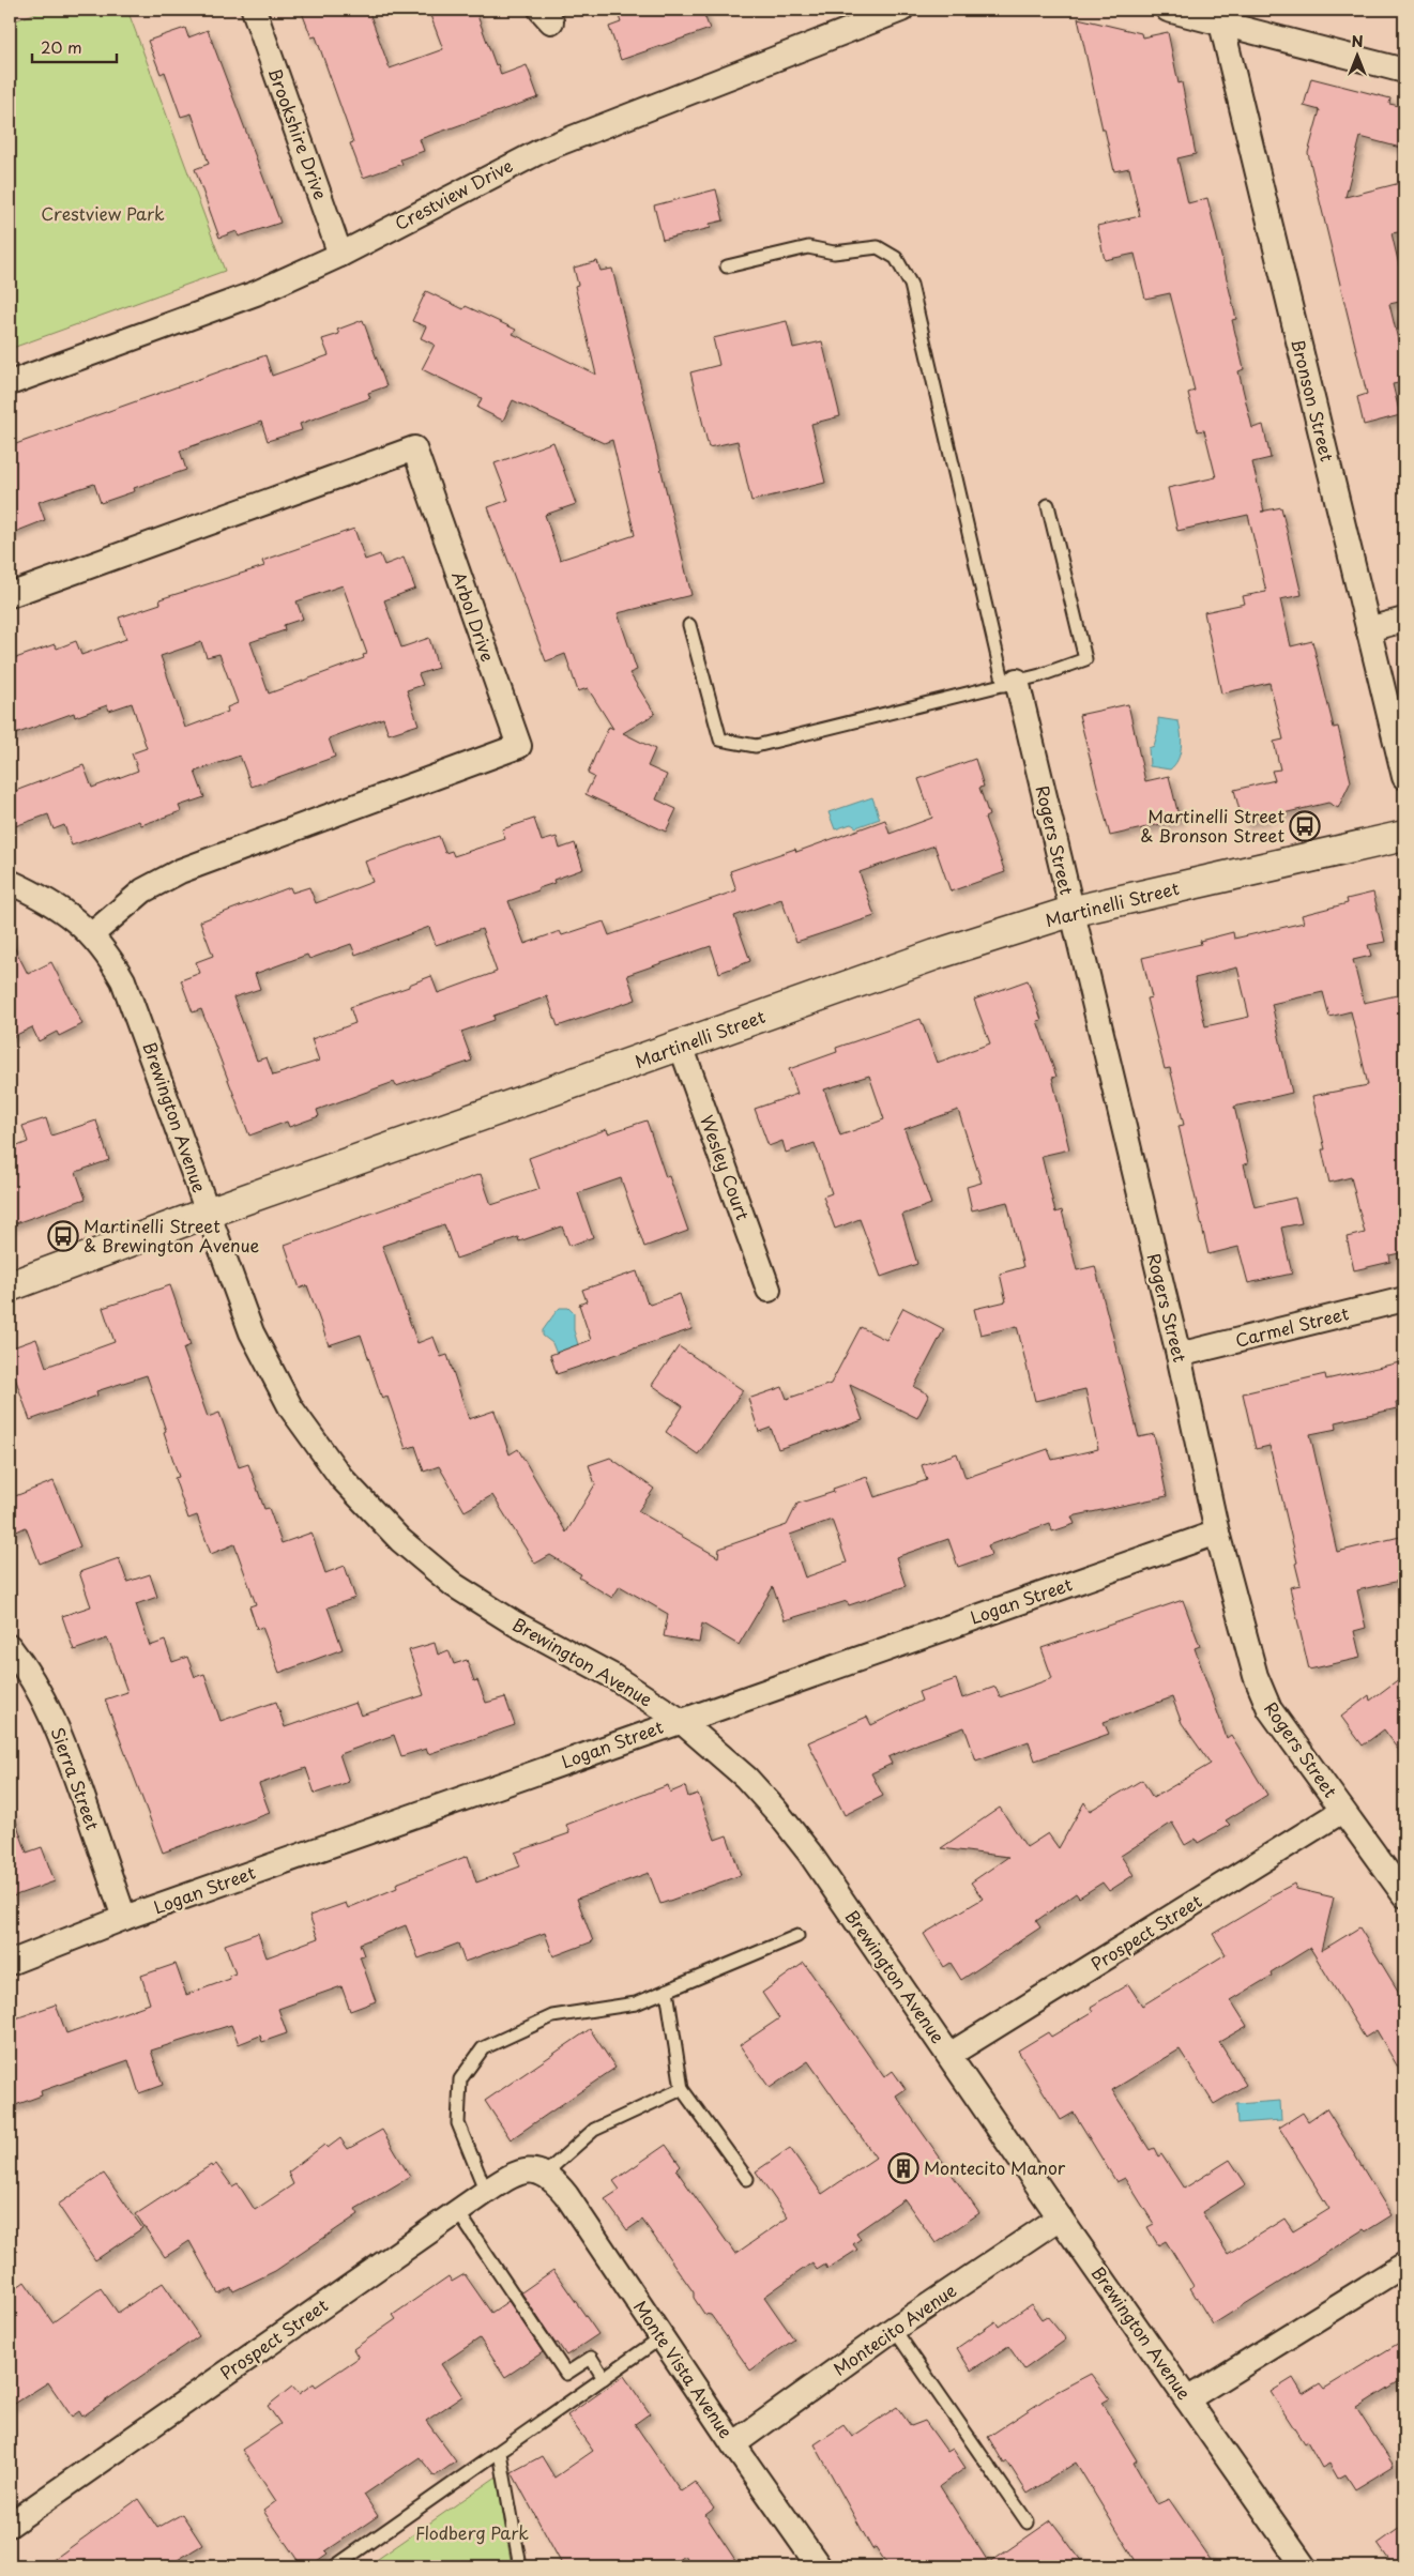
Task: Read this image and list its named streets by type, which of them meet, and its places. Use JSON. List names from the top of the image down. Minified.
{"streets":{"street":["Brookshire Drive","Crestview Drive","Bronson Street","Arbol Drive","Rogers Street","Martinelli Street","Brewington Avenue","Wesley Court","Carmel Street","Logan Street","Sierra Street","Prospect Street","Montecito Avenue","Monte Vista Avenue"]},"crossings":[["Brookshire Drive","Crestview Drive"],["Arbol Drive","Brewington Avenue"],["Rogers Street","Martinelli Street"],["Rogers Street","Carmel Street"],["Rogers Street","Logan Street"],["Rogers Street","Prospect Street"],["Martinelli Street","Brewington Avenue"],["Martinelli Street","Wesley Court"],["Brewington Avenue","Logan Street"],["Brewington Avenue","Prospect Street"],["Brewington Avenue","Montecito Avenue"],["Logan Street","Sierra Street"],["Prospect Street","Monte Vista Avenue"],["Montecito Avenue","Monte Vista Avenue"]],"parks":["Crestview Park","Flodberg Park"],"places":{"bus stop":["Martinelli Street & Bronson Street","Martinelli Street & Brewington Avenue"],"building":["Montecito Manor"]},"scale_bar":"20 m","north":"top"}
